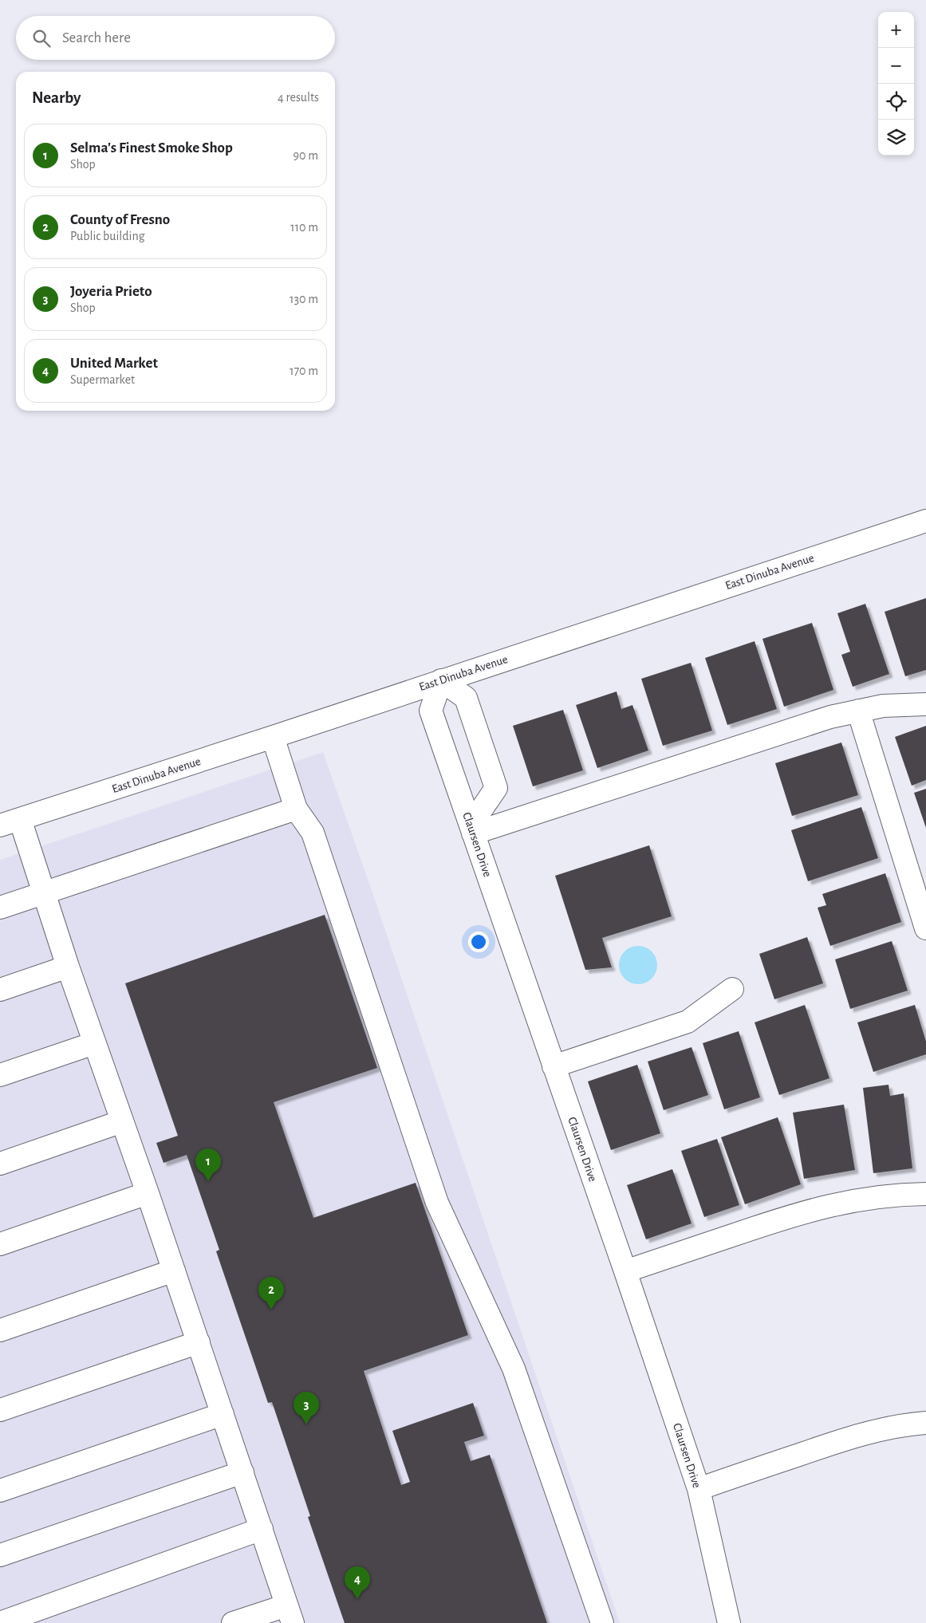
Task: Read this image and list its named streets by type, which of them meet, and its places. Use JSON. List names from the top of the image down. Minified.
{"streets":{"street":["East Dinuba Avenue","Claursen Drive"]},"crossings":[["East Dinuba Avenue","Claursen Drive"]],"page":{"map_buttons":["+","−"],"search":"Search here","heading":["Nearby","4 results"],"list":[{"mark":"1","name":"Selma's Finest Smoke Shop","note":"Shop","value":"90 m"},{"mark":"2","name":"County of Fresno","note":"Public building","value":"110 m"},{"mark":"3","name":"Joyeria Prieto","note":"Shop","value":"130 m"},{"mark":"4","name":"United Market","note":"Supermarket","value":"170 m"}],"pins":["1","2","3","4"]}}
